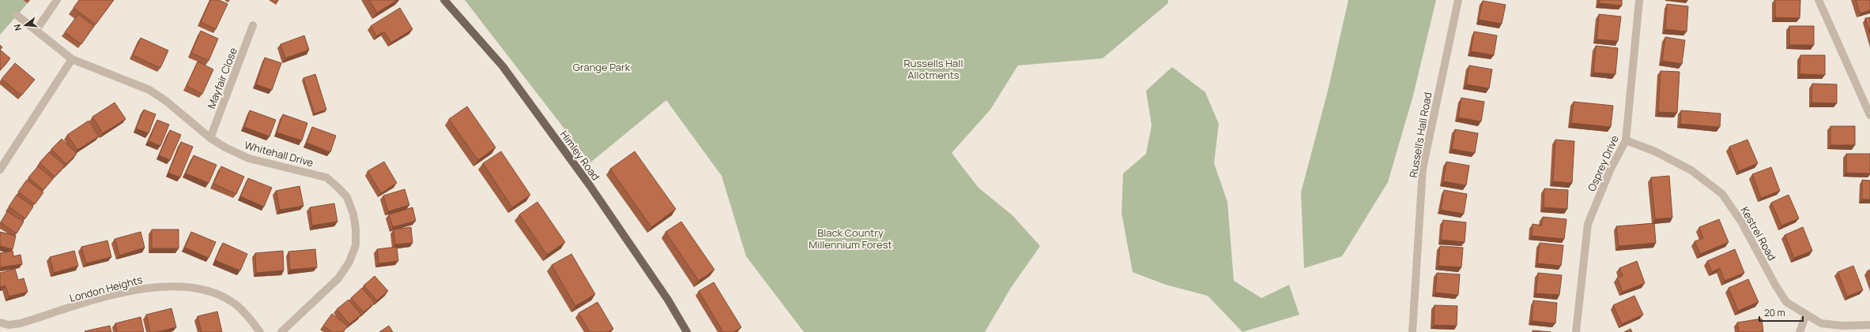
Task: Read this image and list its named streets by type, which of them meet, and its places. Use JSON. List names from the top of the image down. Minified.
{"streets":{"main road":["Himley Road"],"street":["Mayfair Close","Russell's Hall Road","Whitehall Drive","Osprey Drive","Kestrel Road","London Heights"]},"crossings":[["Mayfair Close","Whitehall Drive"],["Osprey Drive","Kestrel Road"]],"parks":["Russells Hall Allotments","Grange Park","Black Country Millennium Forest"],"scale_bar":"20 m","north":"left"}
